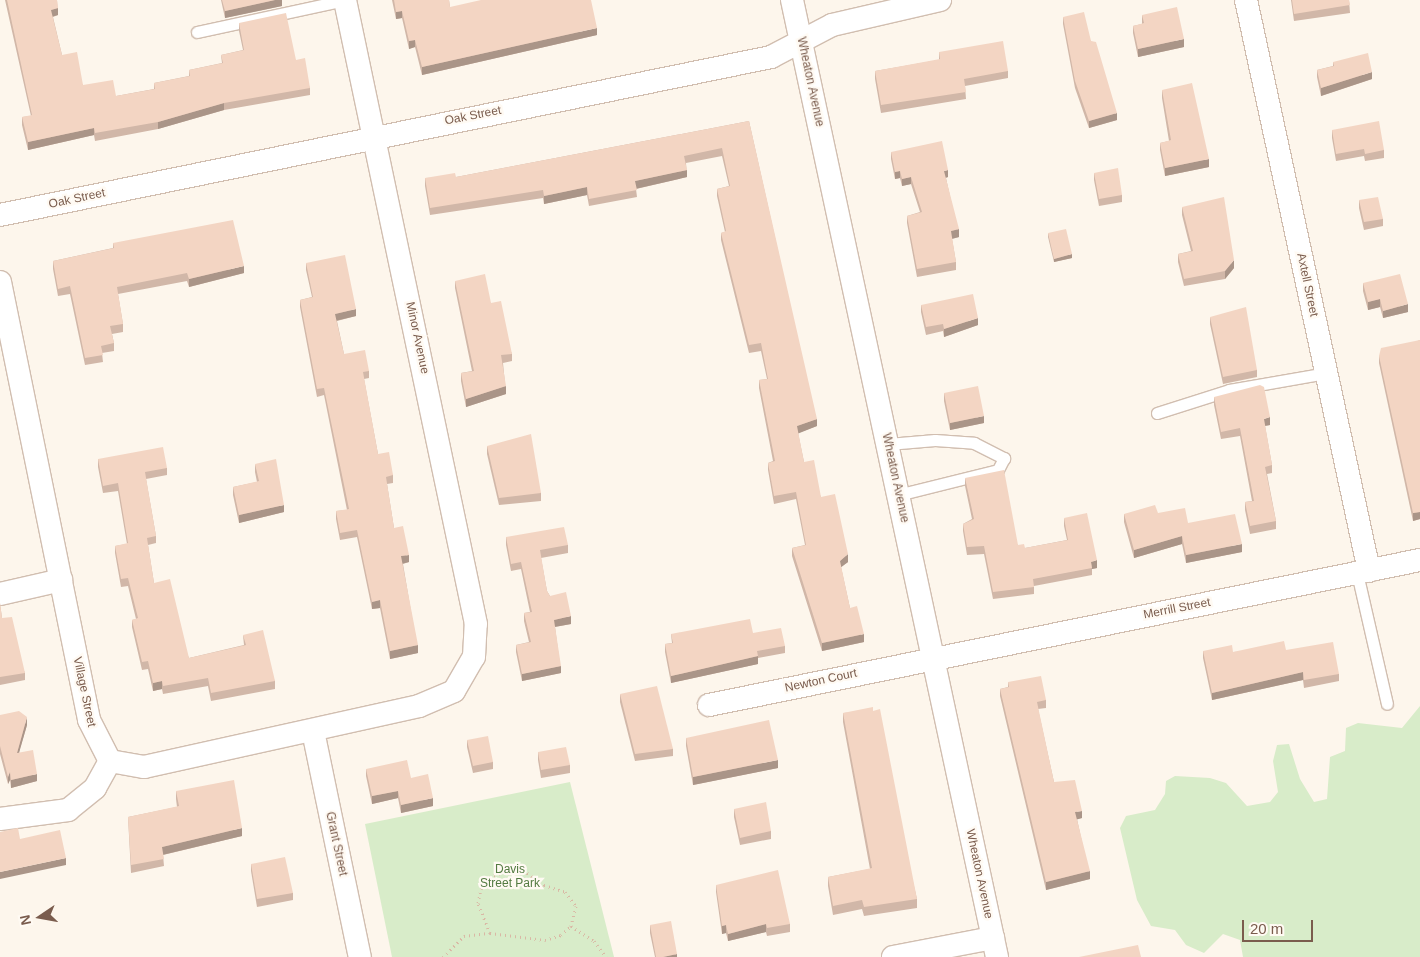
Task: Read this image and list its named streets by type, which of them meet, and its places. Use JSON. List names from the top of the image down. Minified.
{"streets":{"street":["Wheaton Avenue","Oak Street","Axtell Street","Minor Avenue","Merrill Street","Newton Court","Village Street","Grant Street"]},"crossings":[["Wheaton Avenue","Oak Street"],["Wheaton Avenue","Merrill Street"],["Wheaton Avenue","Newton Court"],["Oak Street","Minor Avenue"],["Axtell Street","Merrill Street"],["Minor Avenue","Grant Street"],["Merrill Street","Newton Court"]],"parks":["Davis Street Park"],"scale_bar":"20 m","north":"left"}
